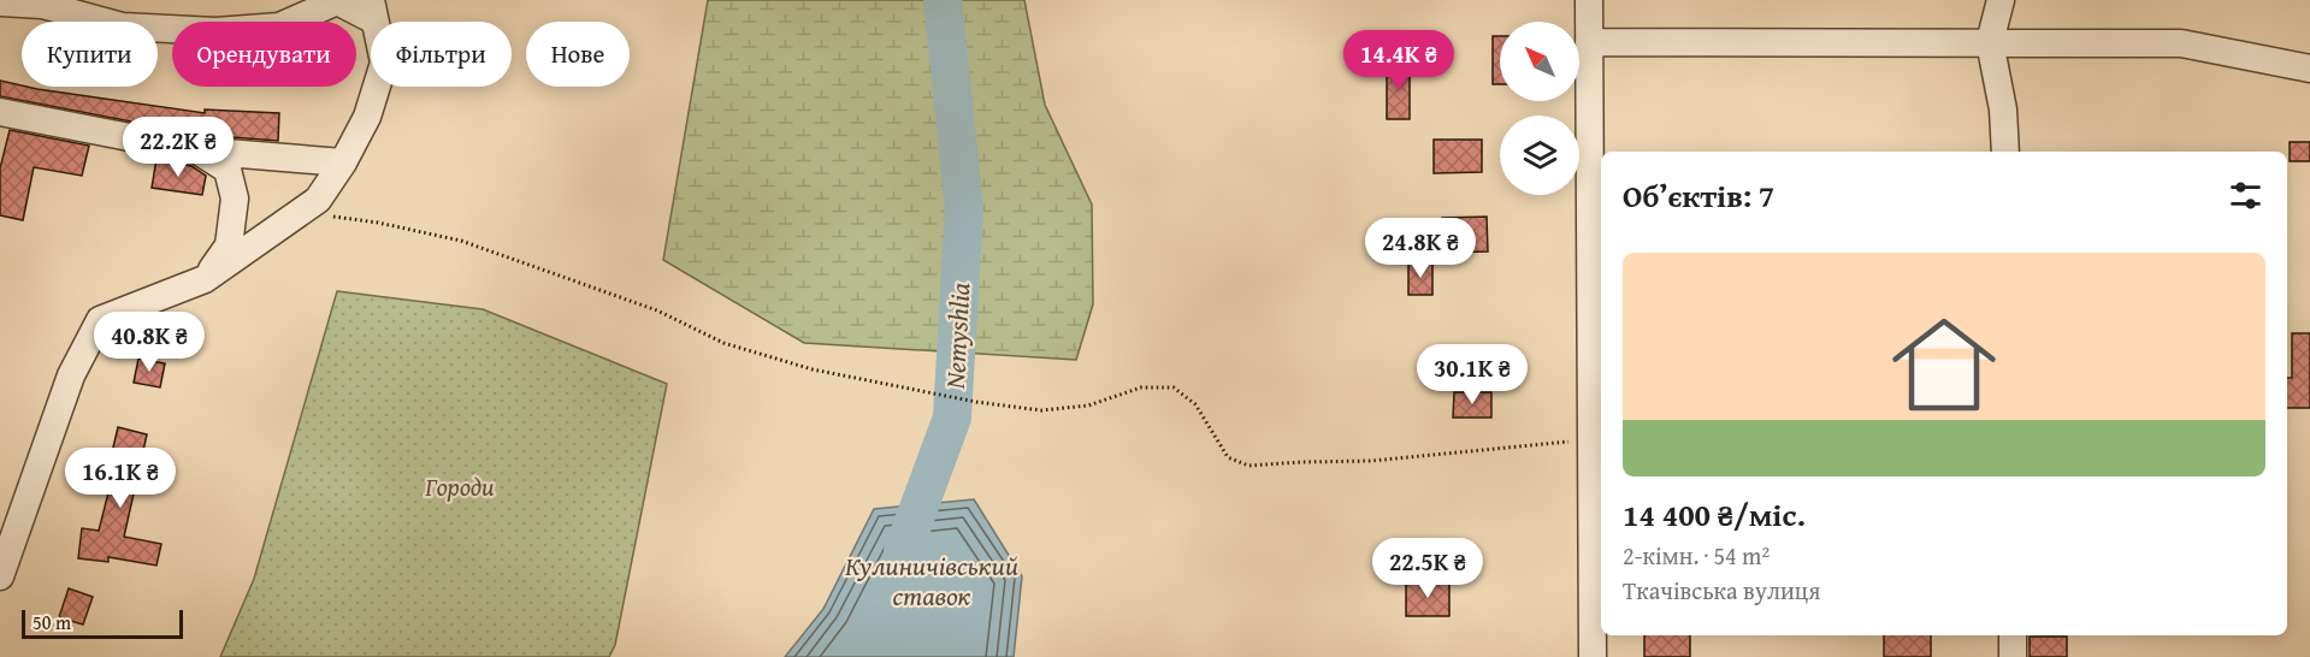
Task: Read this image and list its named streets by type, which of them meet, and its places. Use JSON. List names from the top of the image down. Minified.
{"water":["Nemyshlia","Кулиничівський ставок"],"parks":["Городи"],"scale_bar":"50 m","north":"top left","page":{"chip":["Купити","Орендувати","Фільтри","Нове"],"price":["14.4K ₴","22.2K ₴","24.8K ₴","40.8K ₴","30.1K ₴","16.1K ₴","22.5K ₴"],"heading":"Об’єктів: 7","list":[{"name":"14 400 ₴/міс.","note":"2-кімн. · 54 m² · Ткачівська вулиця"}],"scale":"50 m"}}
